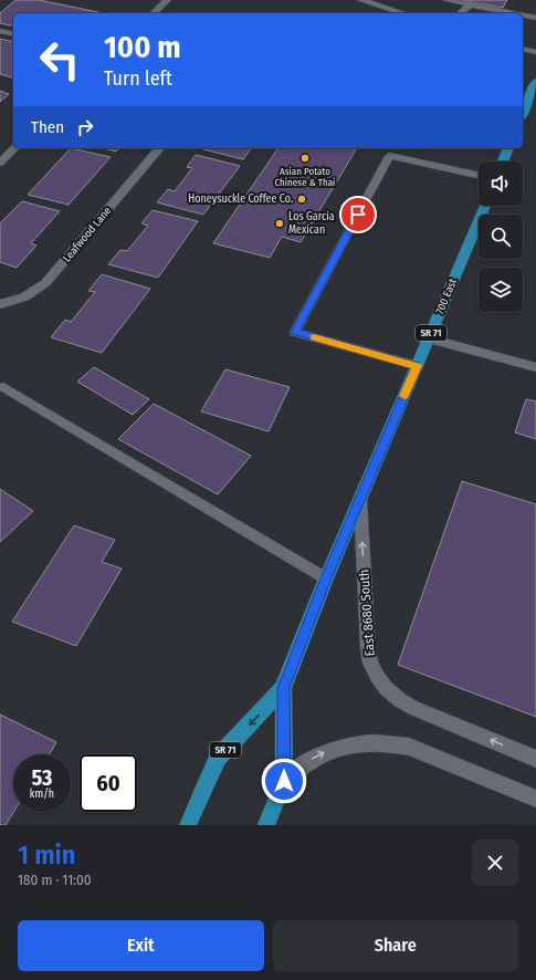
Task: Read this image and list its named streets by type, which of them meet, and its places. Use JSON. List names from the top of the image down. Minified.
{"streets":{"main road":["700 East","SR 71"],"street":["Leafwood Lane","East 8680 South"]},"crossings":[["700 East","East 8680 South"]],"one_way":["East 8680 South"],"places":["Asian Potato Chinese & Thai","Honeysuckle Coffee Co.","Los Garcia Mexican"],"page":{"turn":["100 m","Turn left"],"then":"Then","speed":"53 km/h","limit":"60","heading":["1 min","180 m · 11:00"],"buttons":["Exit","Share"]}}
